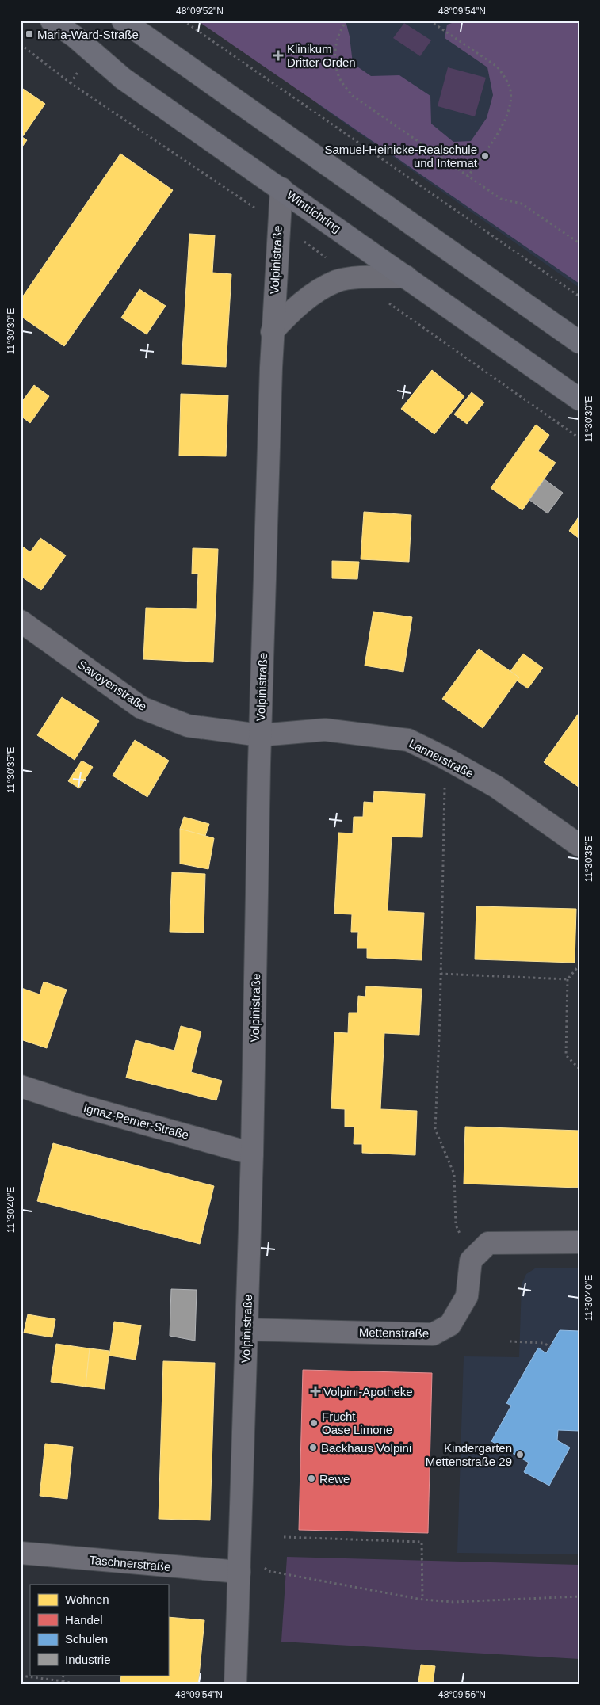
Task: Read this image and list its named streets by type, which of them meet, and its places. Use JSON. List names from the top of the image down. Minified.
{"streets":{"main road":["Wintrichring"],"street":["Volpinistraße","Savoyenstraße","Lannerstraße","Ignaz-Perner-Straße","Mettenstraße","Taschnerstraße"]},"crossings":[["Wintrichring","Volpinistraße"],["Volpinistraße","Savoyenstraße"],["Volpinistraße","Lannerstraße"],["Volpinistraße","Ignaz-Perner-Straße"],["Volpinistraße","Mettenstraße"],["Volpinistraße","Taschnerstraße"],["Savoyenstraße","Lannerstraße"]],"places":{"transit":["Maria-Ward-Straße"],"health":["Klinikum Dritter Orden","Volpini-Apotheke"],"other":["Samuel-Heinicke-Realschule und Internat","Frucht Oase Limone","Backhaus Volpini","Kindergarten Mettenstraße 29","Rewe"]},"legend":["Wohnen","Handel","Schulen","Industrie"],"coordinates":["48°09'52\"N","48°09'54\"N","11°30'30\"E","11°30'35\"E","11°30'40\"E","48°09'56\"N"]}
